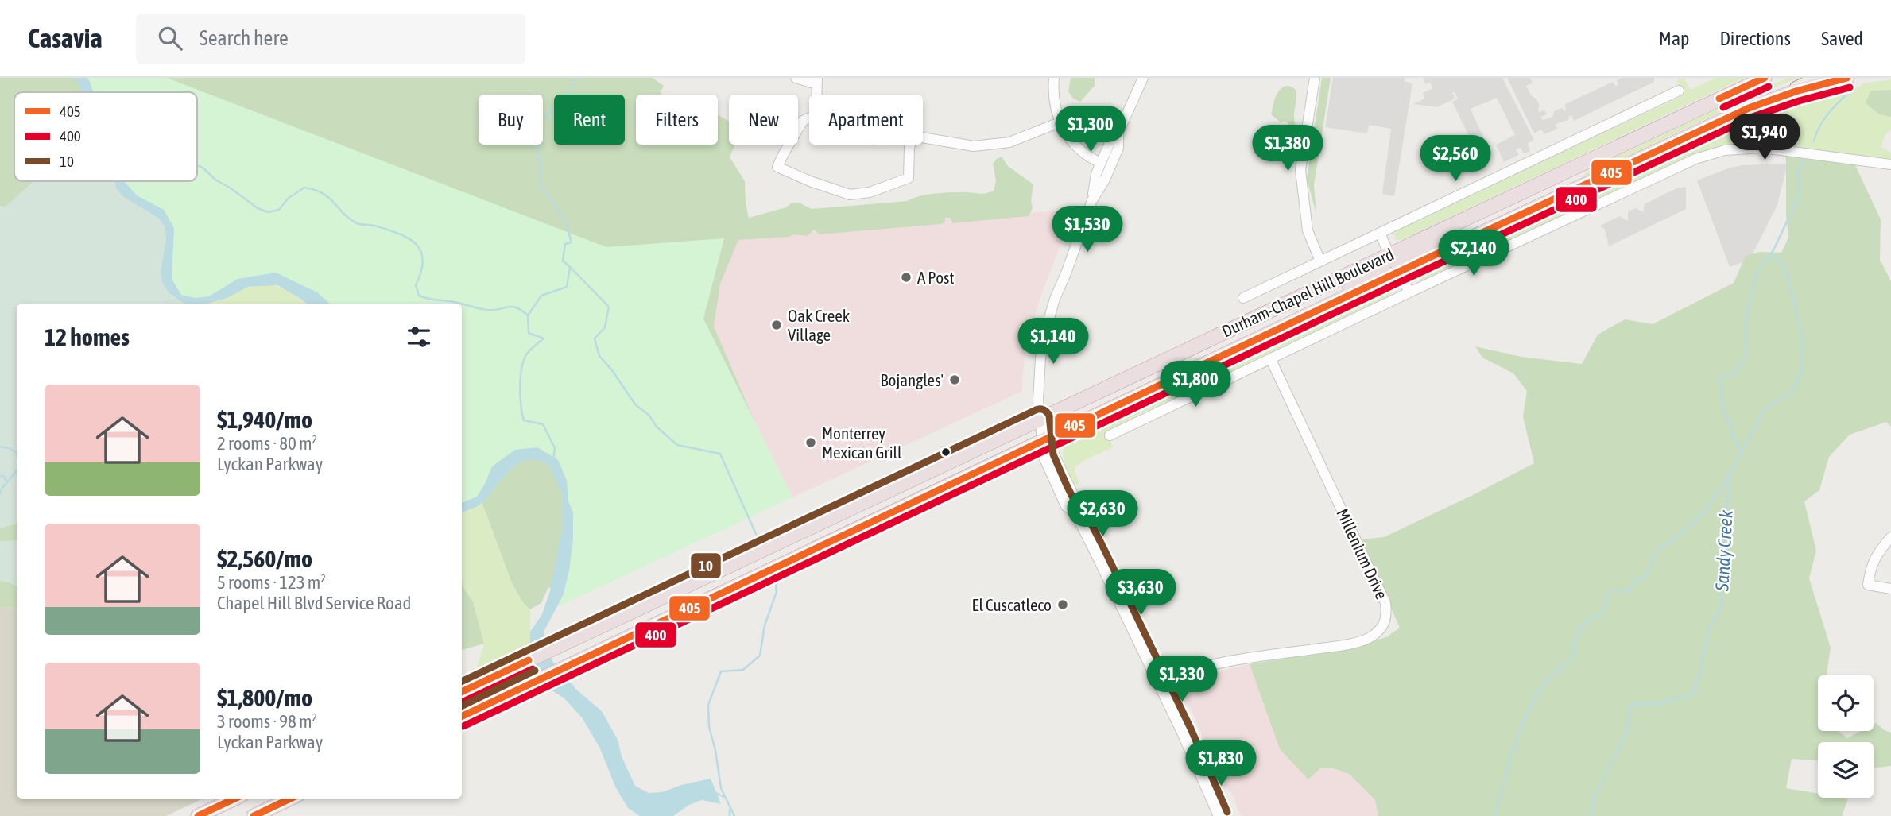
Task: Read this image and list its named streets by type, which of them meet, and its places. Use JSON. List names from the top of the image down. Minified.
{"streets":{"highway":["Durham-Chapel Hill Boulevard"],"street":["Millenium Drive"]},"water":["Sandy Creek"],"places":["A Post","Oak Creek Village","Bojangles'","Monterrey Mexican Grill","El Cuscatleco"],"lines":["transit line 405","transit line 400","transit line 10"],"legend":["405","400","10"],"page":{"header":"Casavia","search":"Search here","nav":["Map","Directions","Saved"],"chip":["Buy","Rent","Filters","New","Apartment"],"price":["$1,300","$1,940","$1,380","$2,560","$1,530","$2,140","$1,140","$1,800","$2,630","$3,630","$1,330","$1,830"],"heading":"12 homes","list":[{"name":"$1,940/mo","note":"2 rooms · 80 m² · Lyckan Parkway"},{"name":"$2,560/mo","note":"5 rooms · 123 m² · Chapel Hill Blvd Service Road"},{"name":"$1,800/mo","note":"3 rooms · 98 m² · Lyckan Parkway"}]}}
